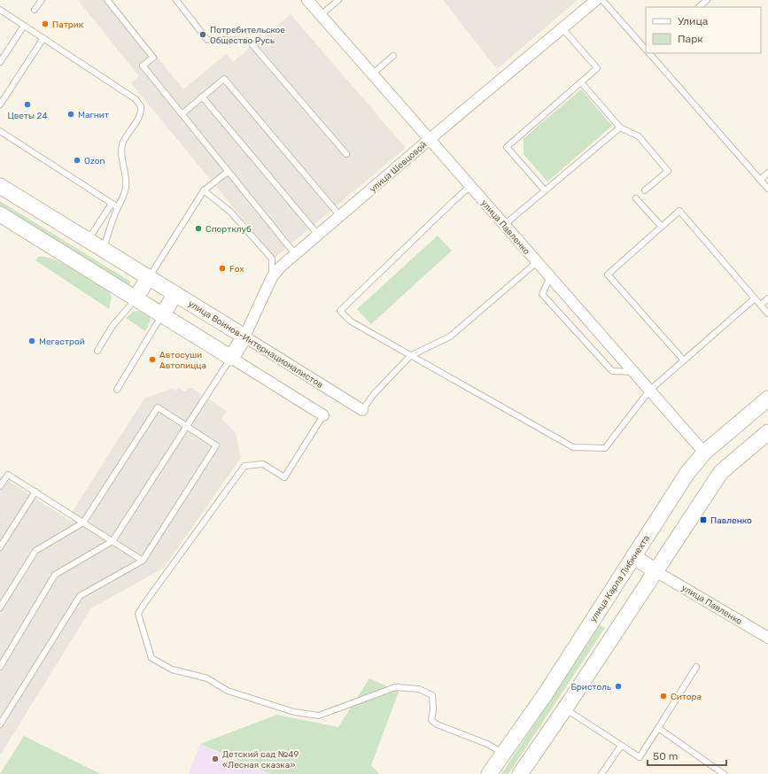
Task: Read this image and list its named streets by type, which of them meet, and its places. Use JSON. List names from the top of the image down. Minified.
{"streets":{"main road":["улица Шевцовой","улица Воинов-Интернационалистов","улица Карла Либкнехта"],"street":["улица Павленко"]},"crossings":[["улица Шевцовой","улица Павленко"],["улица Шевцовой","улица Воинов-Интернационалистов"],["улица Павленко","улица Карла Либкнехта"]],"places":{"other":["Патрик","Потребительское Общество Русь","Цветы 24","Магнит","Ozon","Спортклуб","Fox","Мегастрой","Автосуши Автопицца","Бристоль","Ситора","Детский сад №49 «Лесная сказка»"],"transit":["Павленко"]},"legend":["Улица","Парк"],"scale_bar":"50 m"}
